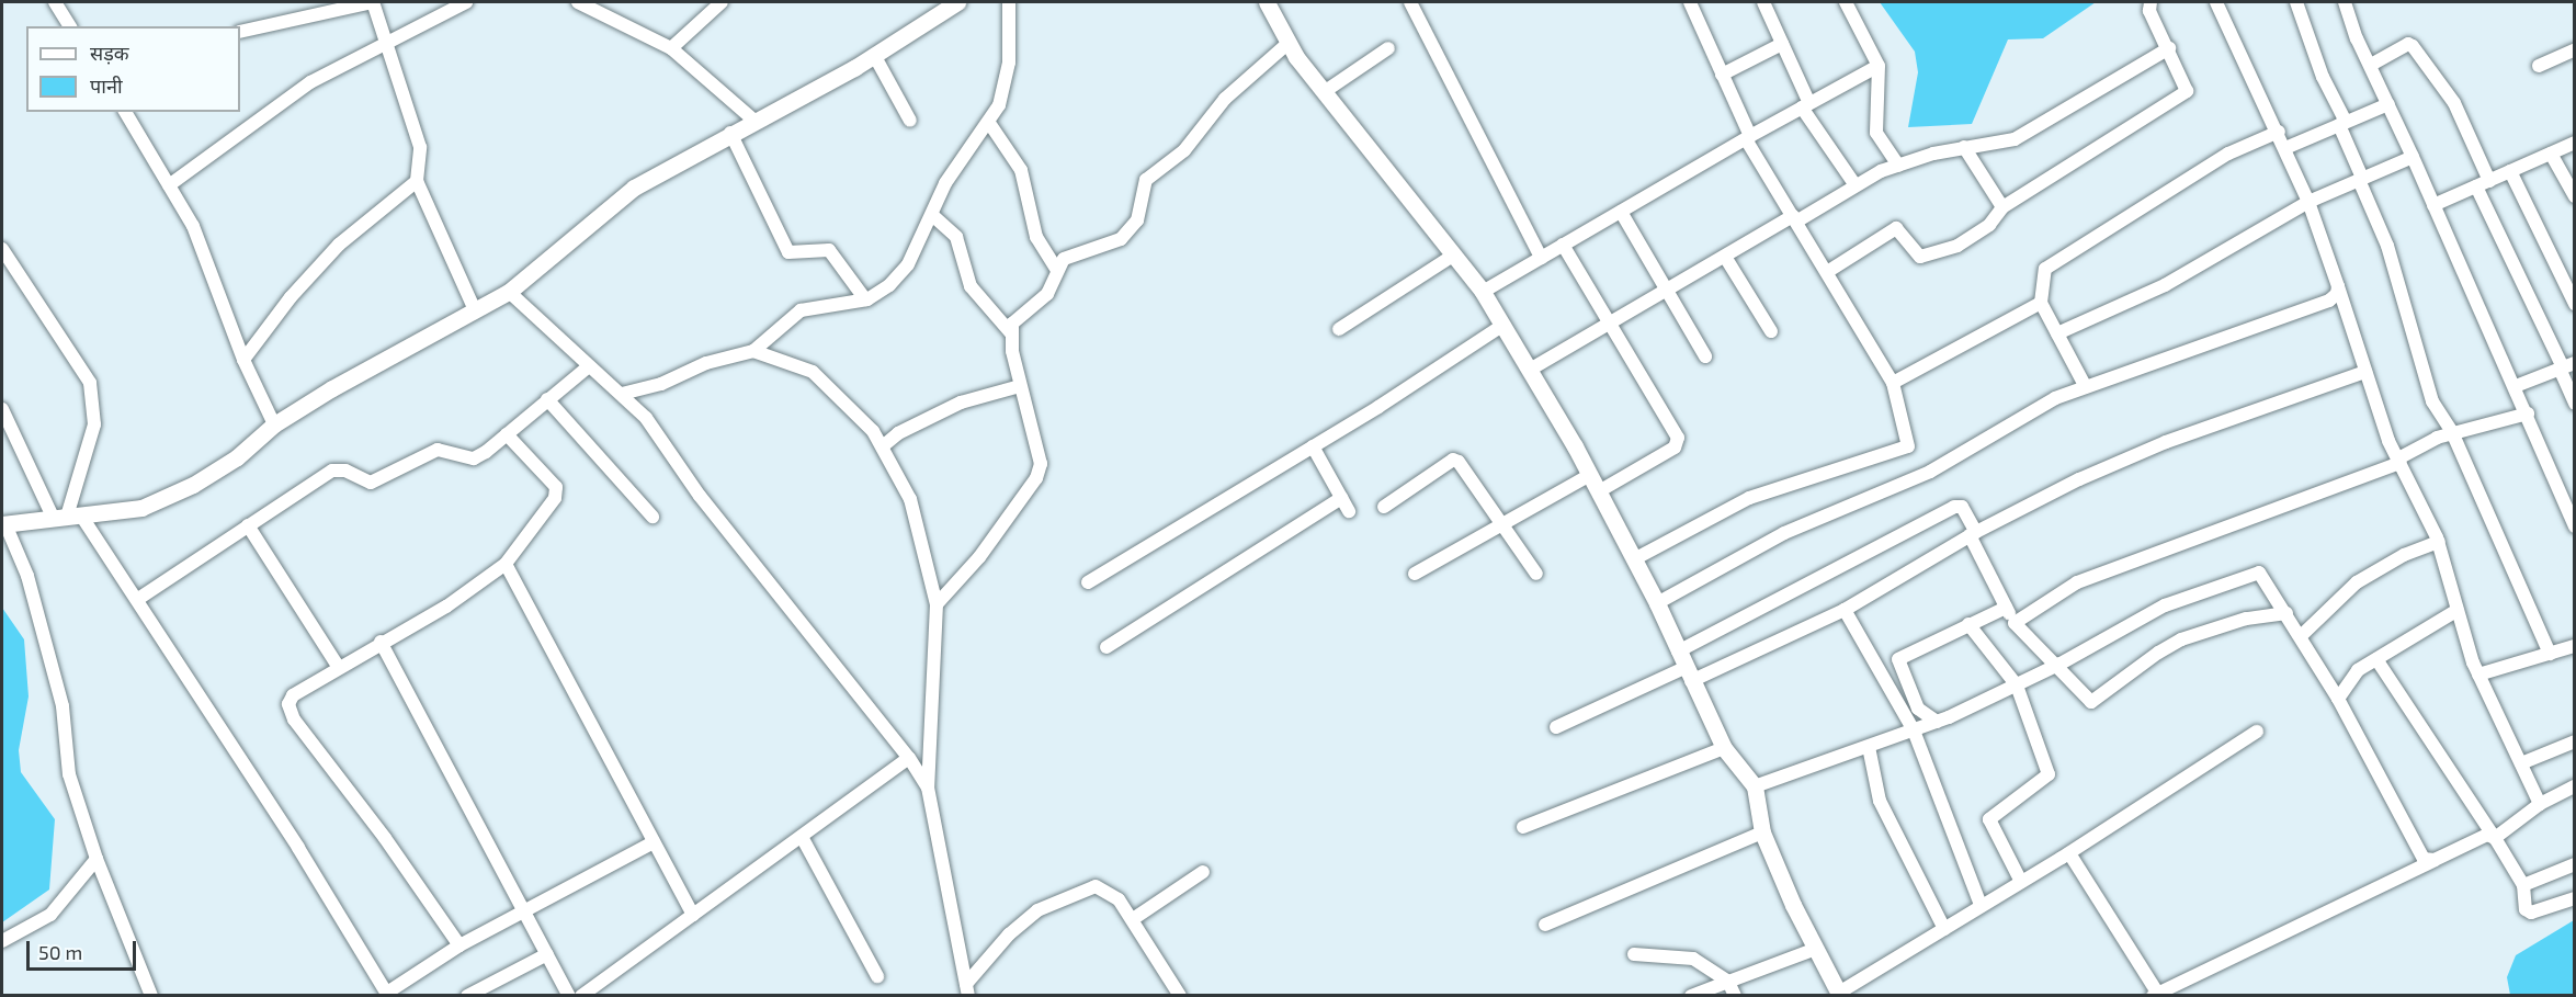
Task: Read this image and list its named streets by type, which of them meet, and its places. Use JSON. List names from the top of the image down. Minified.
{"legend":["सड़क","पानी"],"scale_bar":"50 m"}
